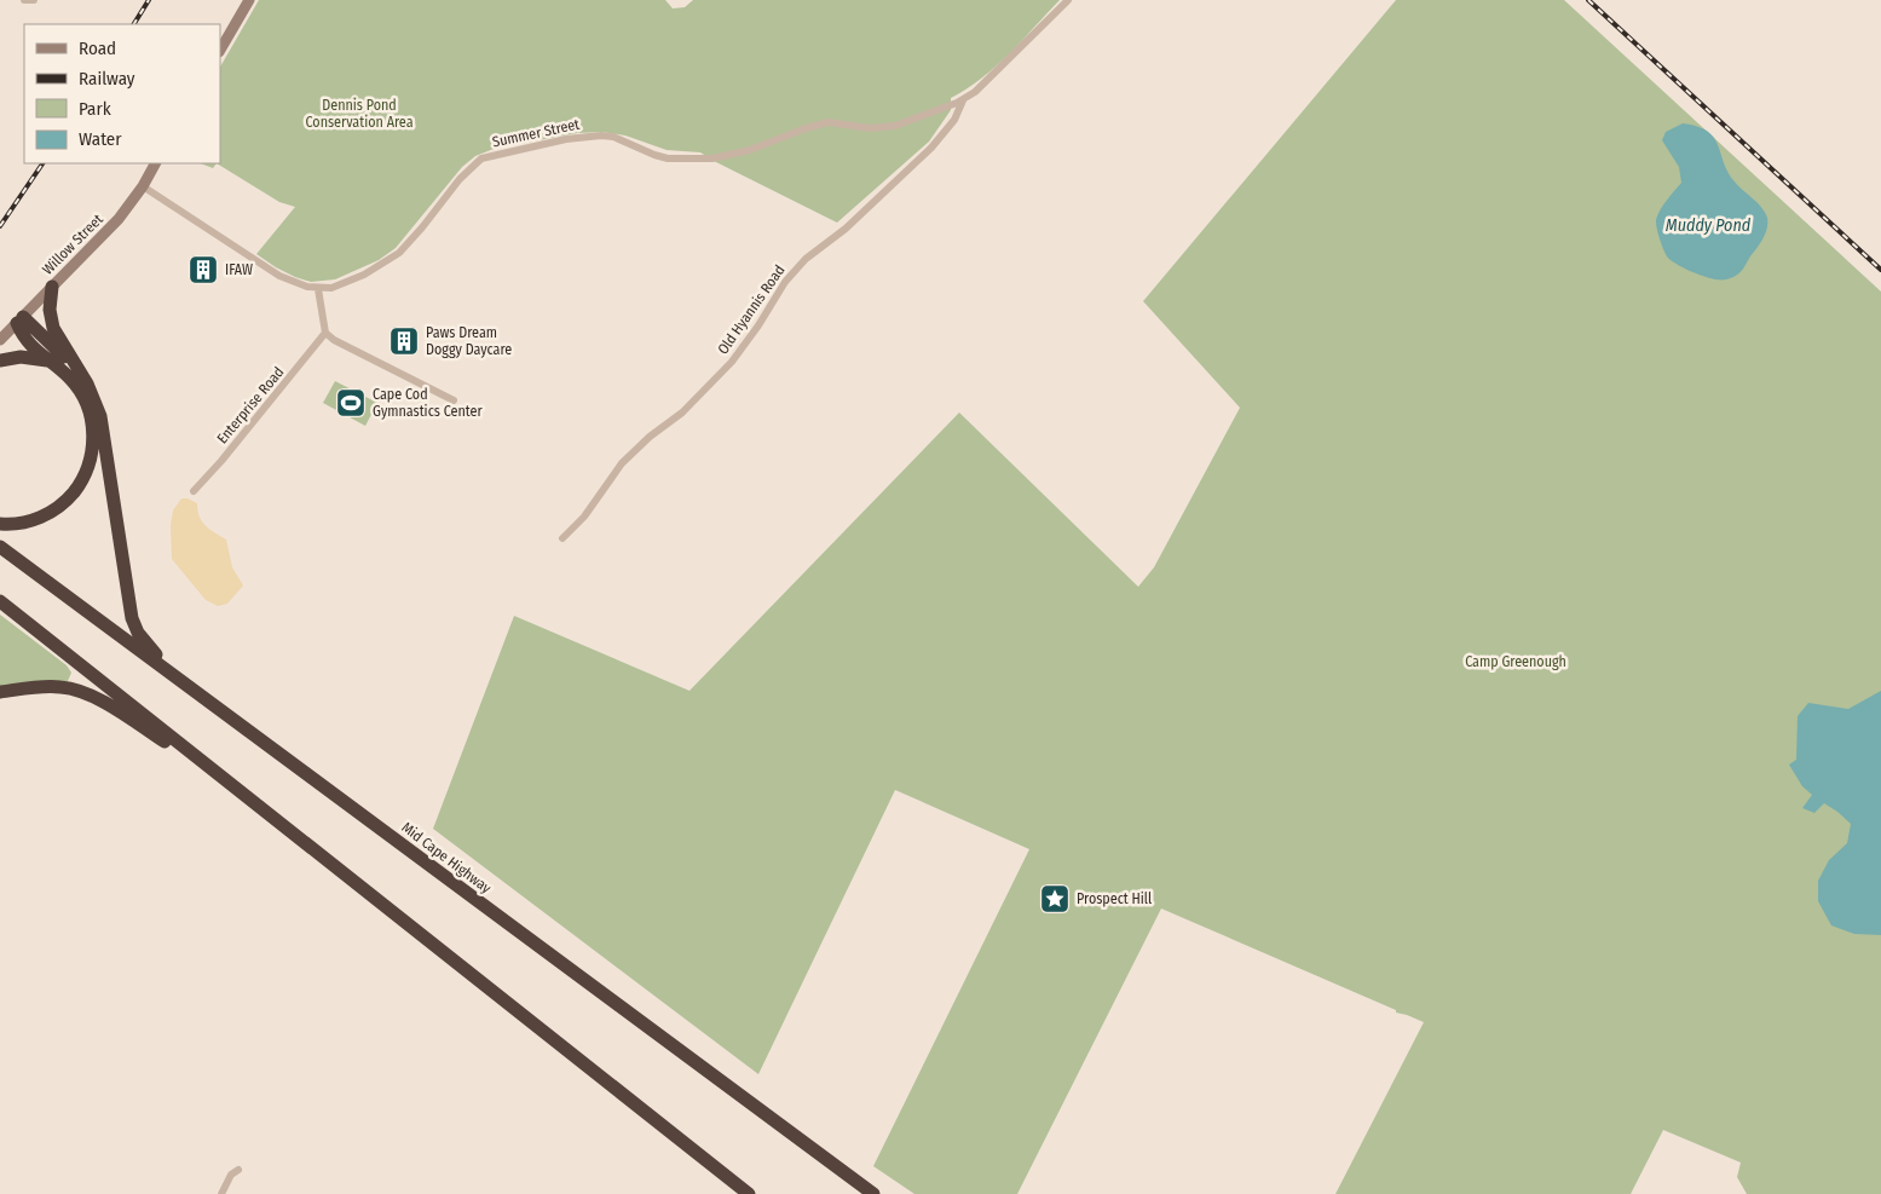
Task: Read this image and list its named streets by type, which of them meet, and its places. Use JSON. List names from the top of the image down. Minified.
{"streets":{"highway":["Mid Cape Highway"],"main road":["Willow Street"],"street":["Summer Street","Old Hyannis Road","Enterprise Road"]},"crossings":[["Summer Street","Willow Street"],["Summer Street","Old Hyannis Road"]],"water":["Muddy Pond"],"parks":["Dennis Pond Conservation Area","Camp Greenough"],"places":{"building":["IFAW","Paws Dream Doggy Daycare"],"sports":["Cape Cod Gymnastics Center"],"place":["Prospect Hill"]},"legend":["Road","Railway","Park","Water"]}
